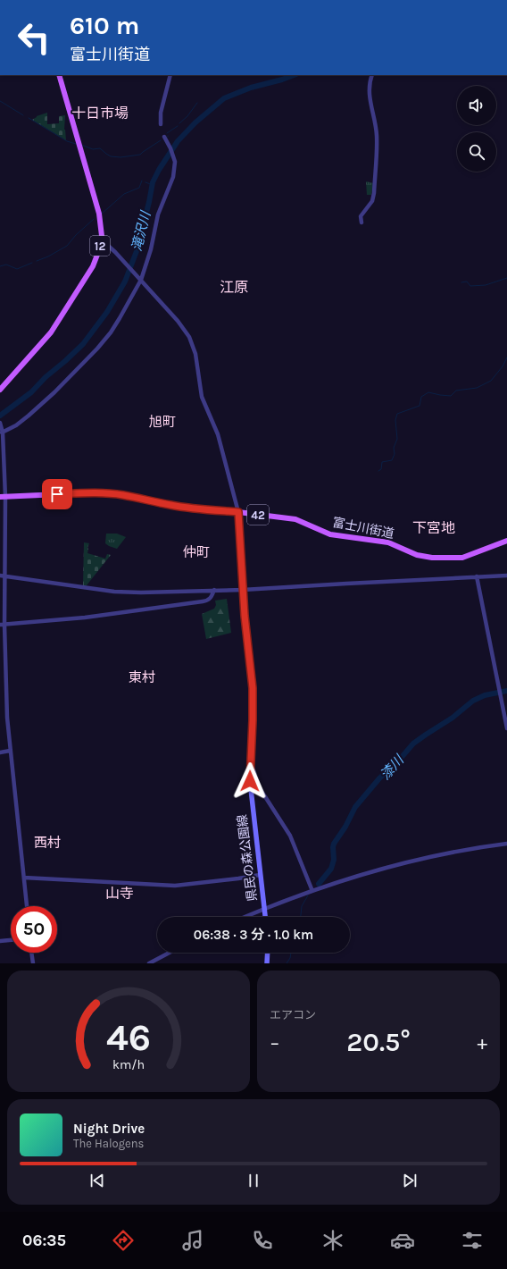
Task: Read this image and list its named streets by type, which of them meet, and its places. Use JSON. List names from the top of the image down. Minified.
{"streets":{"main road":["12","42","富士川街道","県民の森公園線"]},"crossings":[["富士川街道","県民の森公園線"]],"districts":["十日市場","江原","旭町","下宮地","仲町","東村","西村","山寺"],"water":["滝沢川","漆川"],"page":{"turn":["610 m","富士川街道"],"limit":"50","trip":"06:38 · 3 分 · 1.0 km","tile":"エアコン","heat":["−","20.5°","+"],"song":["Night Drive","The Halogens"],"tabs":"06:35","gauge":["46","km/h"]}}
